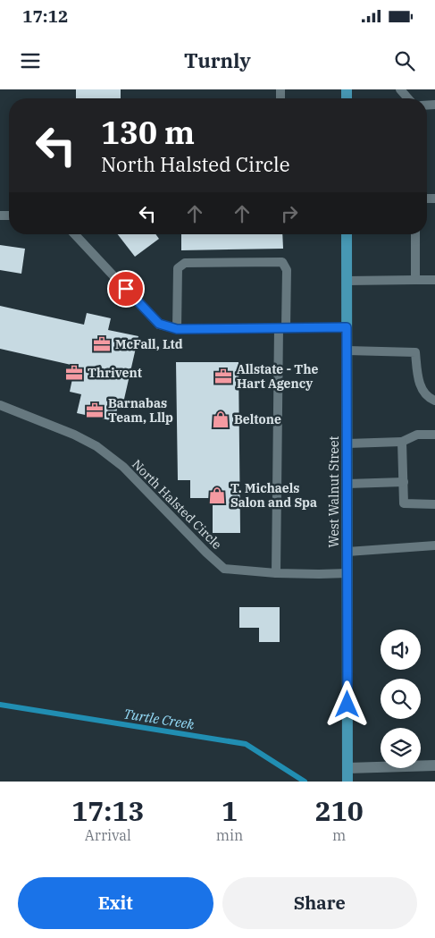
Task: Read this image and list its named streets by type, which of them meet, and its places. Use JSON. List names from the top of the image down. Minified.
{"streets":{"main road":["West Walnut Street"],"lane":["North Halsted Circle"]},"crossings":[["West Walnut Street","North Halsted Circle"]],"water":["Turtle Creek"],"places":{"office":["McFall, Ltd","Thrivent","Allstate - The Hart Agency","Barnabas Team, Lllp"],"shop":["Beltone","T. Michaels Salon and Spa"]},"page":{"status":"17:12","header":"Turnly","turn":["130 m","North Halsted Circle"],"eta":["17:13","Arrival","1","min","210","m"],"buttons":["Exit","Share"]}}
